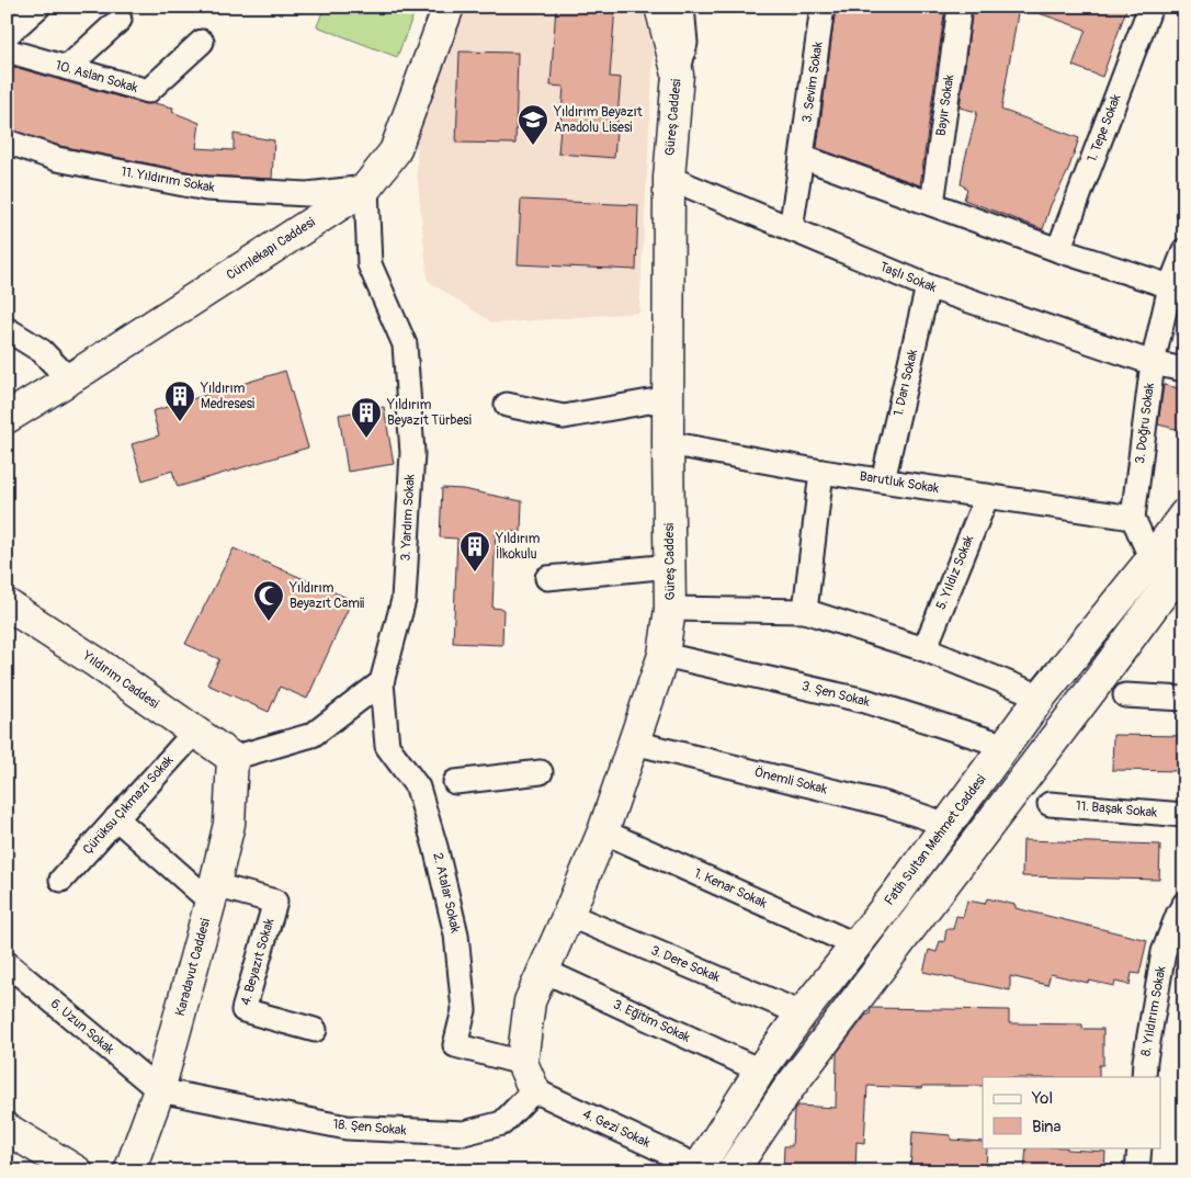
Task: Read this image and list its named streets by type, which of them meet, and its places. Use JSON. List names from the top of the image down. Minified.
{"streets":{"main road":["Güreş Caddesi","Cümlekapı Caddesi","Yıldırım Caddesi","Fatih Sultan Mehmet Caddesi","Karadavut Caddesi"],"street":["10. Aslan Sokak","3. Sevim Sokak","Bayır Sokak","1. Tepe Sokak","11. Yıldırım Sokak","Taşlı Sokak","1. Darı Sokak","3. Doğru Sokak","Barutluk Sokak","3. Yardım Sokak","5. Yıldız Sokak","3. Şen Sokak","Önemli Sokak","Çürüksu Çıkmazı Sokak","11. Başak Sokak","1. Kenar Sokak","2. Atalar Sokak","4. Beyazıt Sokak","3. Dere Sokak","8. Yıldırım Sokak","3. Eğitim Sokak","6. Uzun Sokak","18. Şen Sokak","4. Gezi Sokak"]},"crossings":[["3. Sevim Sokak","Taşlı Sokak"],["Güreş Caddesi","Taşlı Sokak"],["Güreş Caddesi","Barutluk Sokak"],["Güreş Caddesi","3. Şen Sokak"],["Güreş Caddesi","Önemli Sokak"],["Güreş Caddesi","1. Kenar Sokak"],["Güreş Caddesi","2. Atalar Sokak"],["Güreş Caddesi","3. Dere Sokak"],["Güreş Caddesi","3. Eğitim Sokak"],["Güreş Caddesi","18. Şen Sokak"],["Güreş Caddesi","4. Gezi Sokak"],["11. Yıldırım Sokak","Cümlekapı Caddesi"],["11. Yıldırım Sokak","3. Yardım Sokak"],["Cümlekapı Caddesi","3. Yardım Sokak"],["Taşlı Sokak","1. Darı Sokak"],["Taşlı Sokak","3. Doğru Sokak"],["1. Darı Sokak","Barutluk Sokak"],["3. Doğru Sokak","Barutluk Sokak"],["Barutluk Sokak","5. Yıldız Sokak"],["3. Yardım Sokak","2. Atalar Sokak"],["Yıldırım Caddesi","Çürüksu Çıkmazı Sokak"],["Yıldırım Caddesi","Karadavut Caddesi"],["3. Şen Sokak","Fatih Sultan Mehmet Caddesi"],["Önemli Sokak","Fatih Sultan Mehmet Caddesi"],["Fatih Sultan Mehmet Caddesi","1. Kenar Sokak"],["Fatih Sultan Mehmet Caddesi","3. Dere Sokak"],["Fatih Sultan Mehmet Caddesi","3. Eğitim Sokak"],["Fatih Sultan Mehmet Caddesi","4. Gezi Sokak"],["4. Beyazıt Sokak","Karadavut Caddesi"],["Karadavut Caddesi","6. Uzun Sokak"],["Karadavut Caddesi","18. Şen Sokak"],["6. Uzun Sokak","18. Şen Sokak"],["18. Şen Sokak","4. Gezi Sokak"]],"places":{"school or university":["Yıldırım Beyazıt Anadolu Lisesi"],"building":["Yıldırım Medresesi","Yıldırım Beyazıt Türbesi","Yıldırım İlkokulu"],"mosque":["Yıldırım Beyazıt Camii"]},"legend":["Yol","Bina"]}
